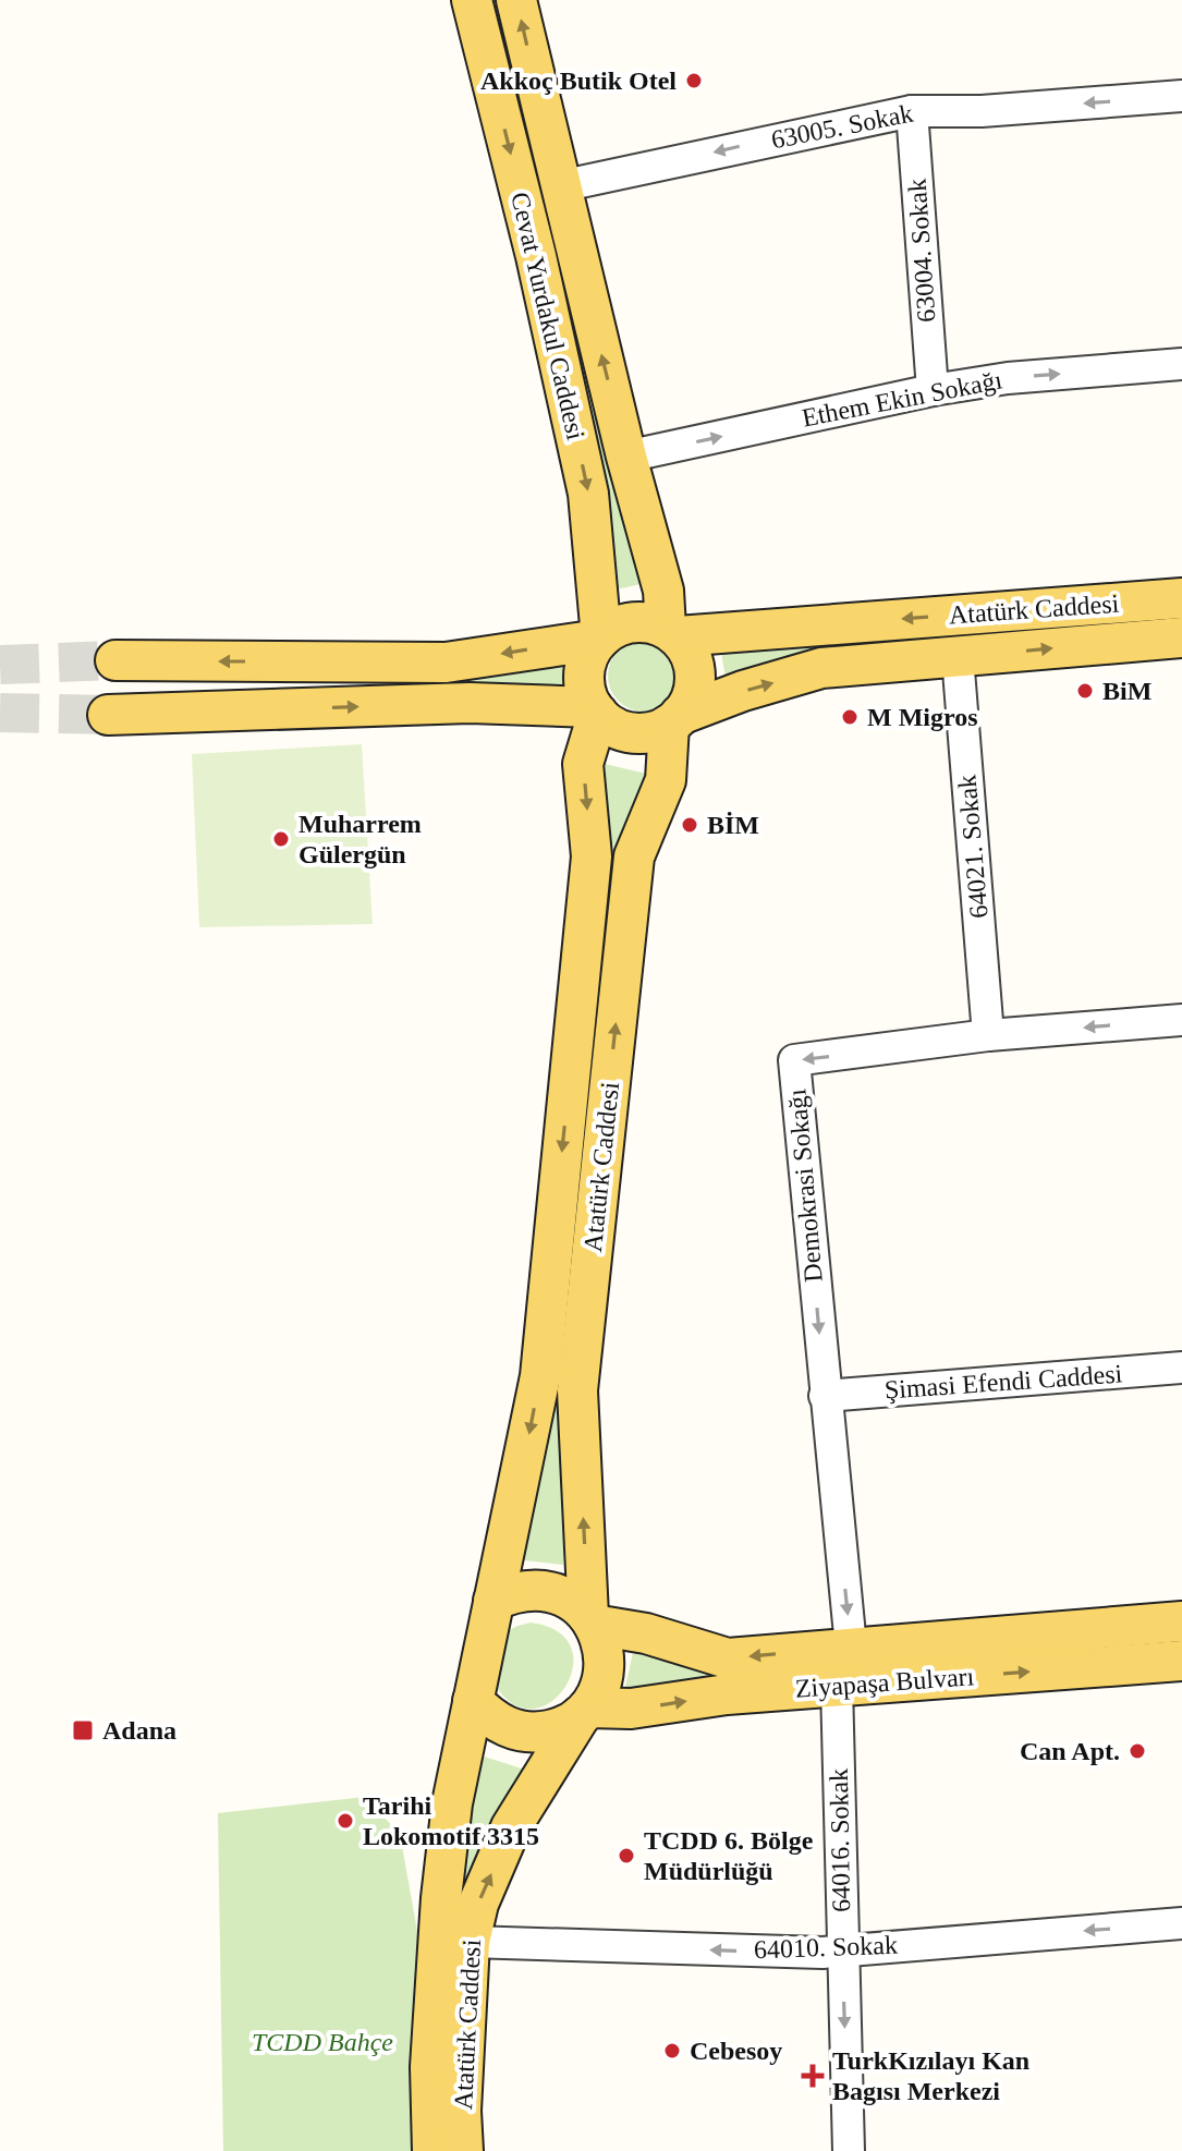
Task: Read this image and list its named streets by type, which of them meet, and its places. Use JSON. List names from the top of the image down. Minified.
{"streets":{"main road":["Cevat Yurdakul Caddesi","Atatürk Caddesi","Ziyapaşa Bulvarı"],"street":["63005. Sokak","63004. Sokak","Ethem Ekin Sokağı","64021. Sokak","Demokrasi Sokağı","Şimasi Efendi Caddesi","64016. Sokak","64010. Sokak"]},"crossings":[["63005. Sokak","63004. Sokak"],["63005. Sokak","Cevat Yurdakul Caddesi"],["63004. Sokak","Ethem Ekin Sokağı"],["Cevat Yurdakul Caddesi","Ethem Ekin Sokağı"],["Cevat Yurdakul Caddesi","Atatürk Caddesi"],["Atatürk Caddesi","64021. Sokak"],["Atatürk Caddesi","Ziyapaşa Bulvarı"],["Atatürk Caddesi","64010. Sokak"],["64021. Sokak","Demokrasi Sokağı"],["Demokrasi Sokağı","Şimasi Efendi Caddesi"],["Demokrasi Sokağı","Ziyapaşa Bulvarı"],["Ziyapaşa Bulvarı","64016. Sokak"],["64016. Sokak","64010. Sokak"]],"one_way":["63005. Sokak","Ethem Ekin Sokağı","64016. Sokak","64010. Sokak"],"parks":["TCDD Bahçe"],"places":{"other":["Akkoç Butik Otel","BiM","M Migros","BİM","Muharrem Gülergün","Can Apt.","Tarihi Lokomotif 3315","TCDD 6. Bölge Müdürlüğü","Cebesoy"],"transit":["Adana"],"health":["TurkKızılayı Kan Bagısı Merkezi"]}}
